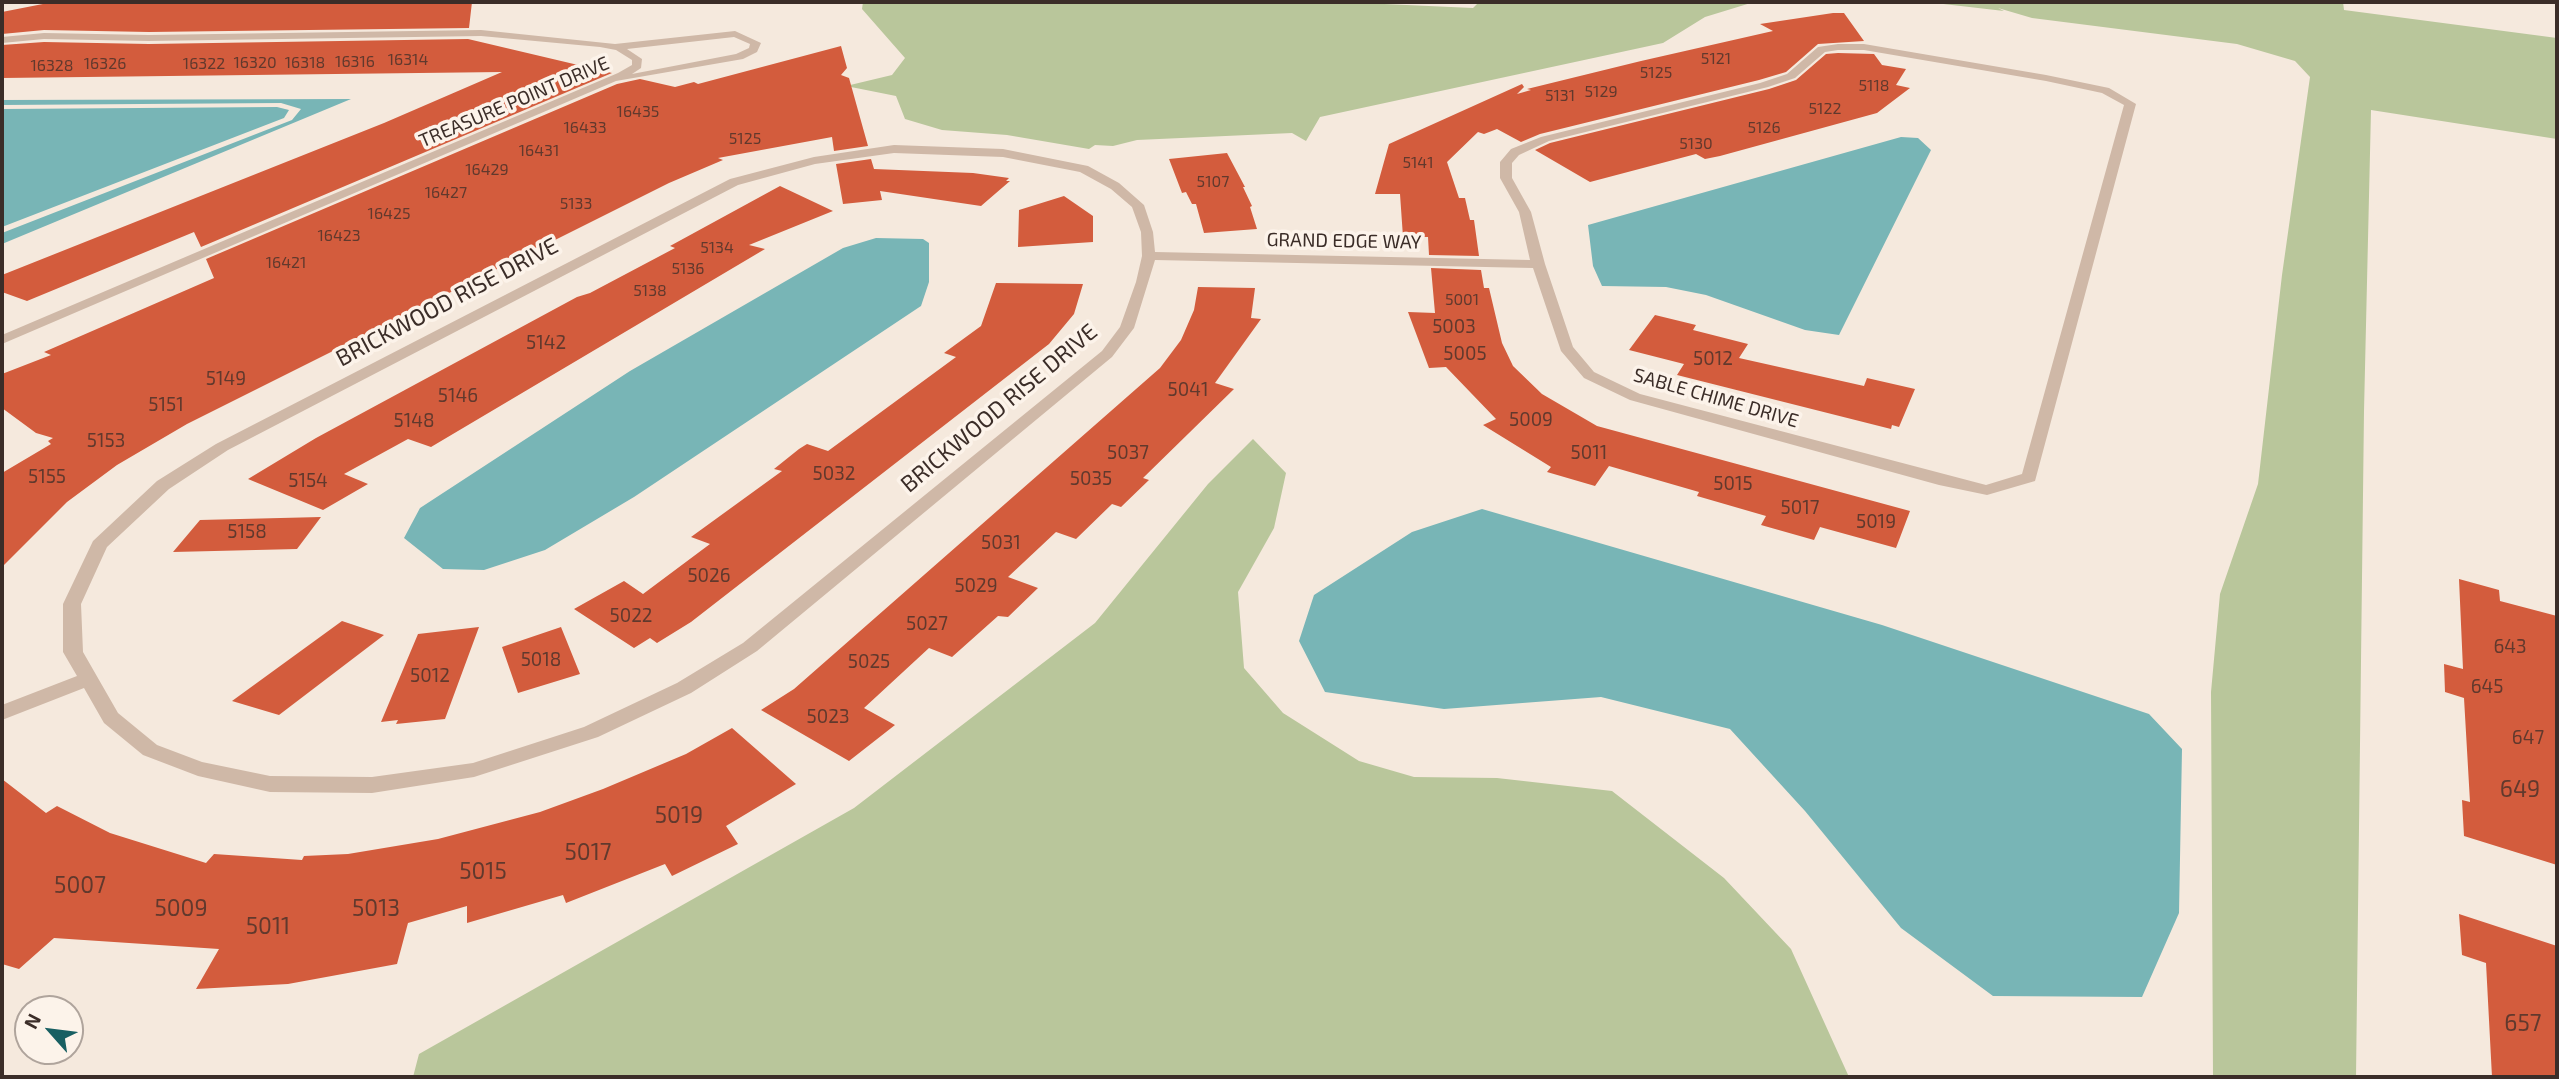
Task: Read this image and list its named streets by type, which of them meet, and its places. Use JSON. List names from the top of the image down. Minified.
{"streets":{"street":["TREASURE POINT DRIVE","GRAND EDGE WAY","BRICKWOOD RISE DRIVE","SABLE CHIME DRIVE"]},"crossings":[["GRAND EDGE WAY","BRICKWOOD RISE DRIVE"],["GRAND EDGE WAY","SABLE CHIME DRIVE"]],"house_numbers":["5121","16314","16316","16320","16318","16326","16322","16328","5125","5118","5129","5131","5122","16435","16433","5126","5125","5130","16431","5141","16429","5107","16427","5133","16425","16423","5134","16421","5136","5138","5001","5003","5142","5005","5012","5149","5041","5146","5151","5009","5148","5153","5037","5011","5032","5155","5035","5154","5015","5017","5019","5158","5031","5026","5029","5022","5027","643","5018","5025","5012","645","5023","647","649","5019","5017","5015","5007","5009","5013","5011","657"],"north":"top left"}
